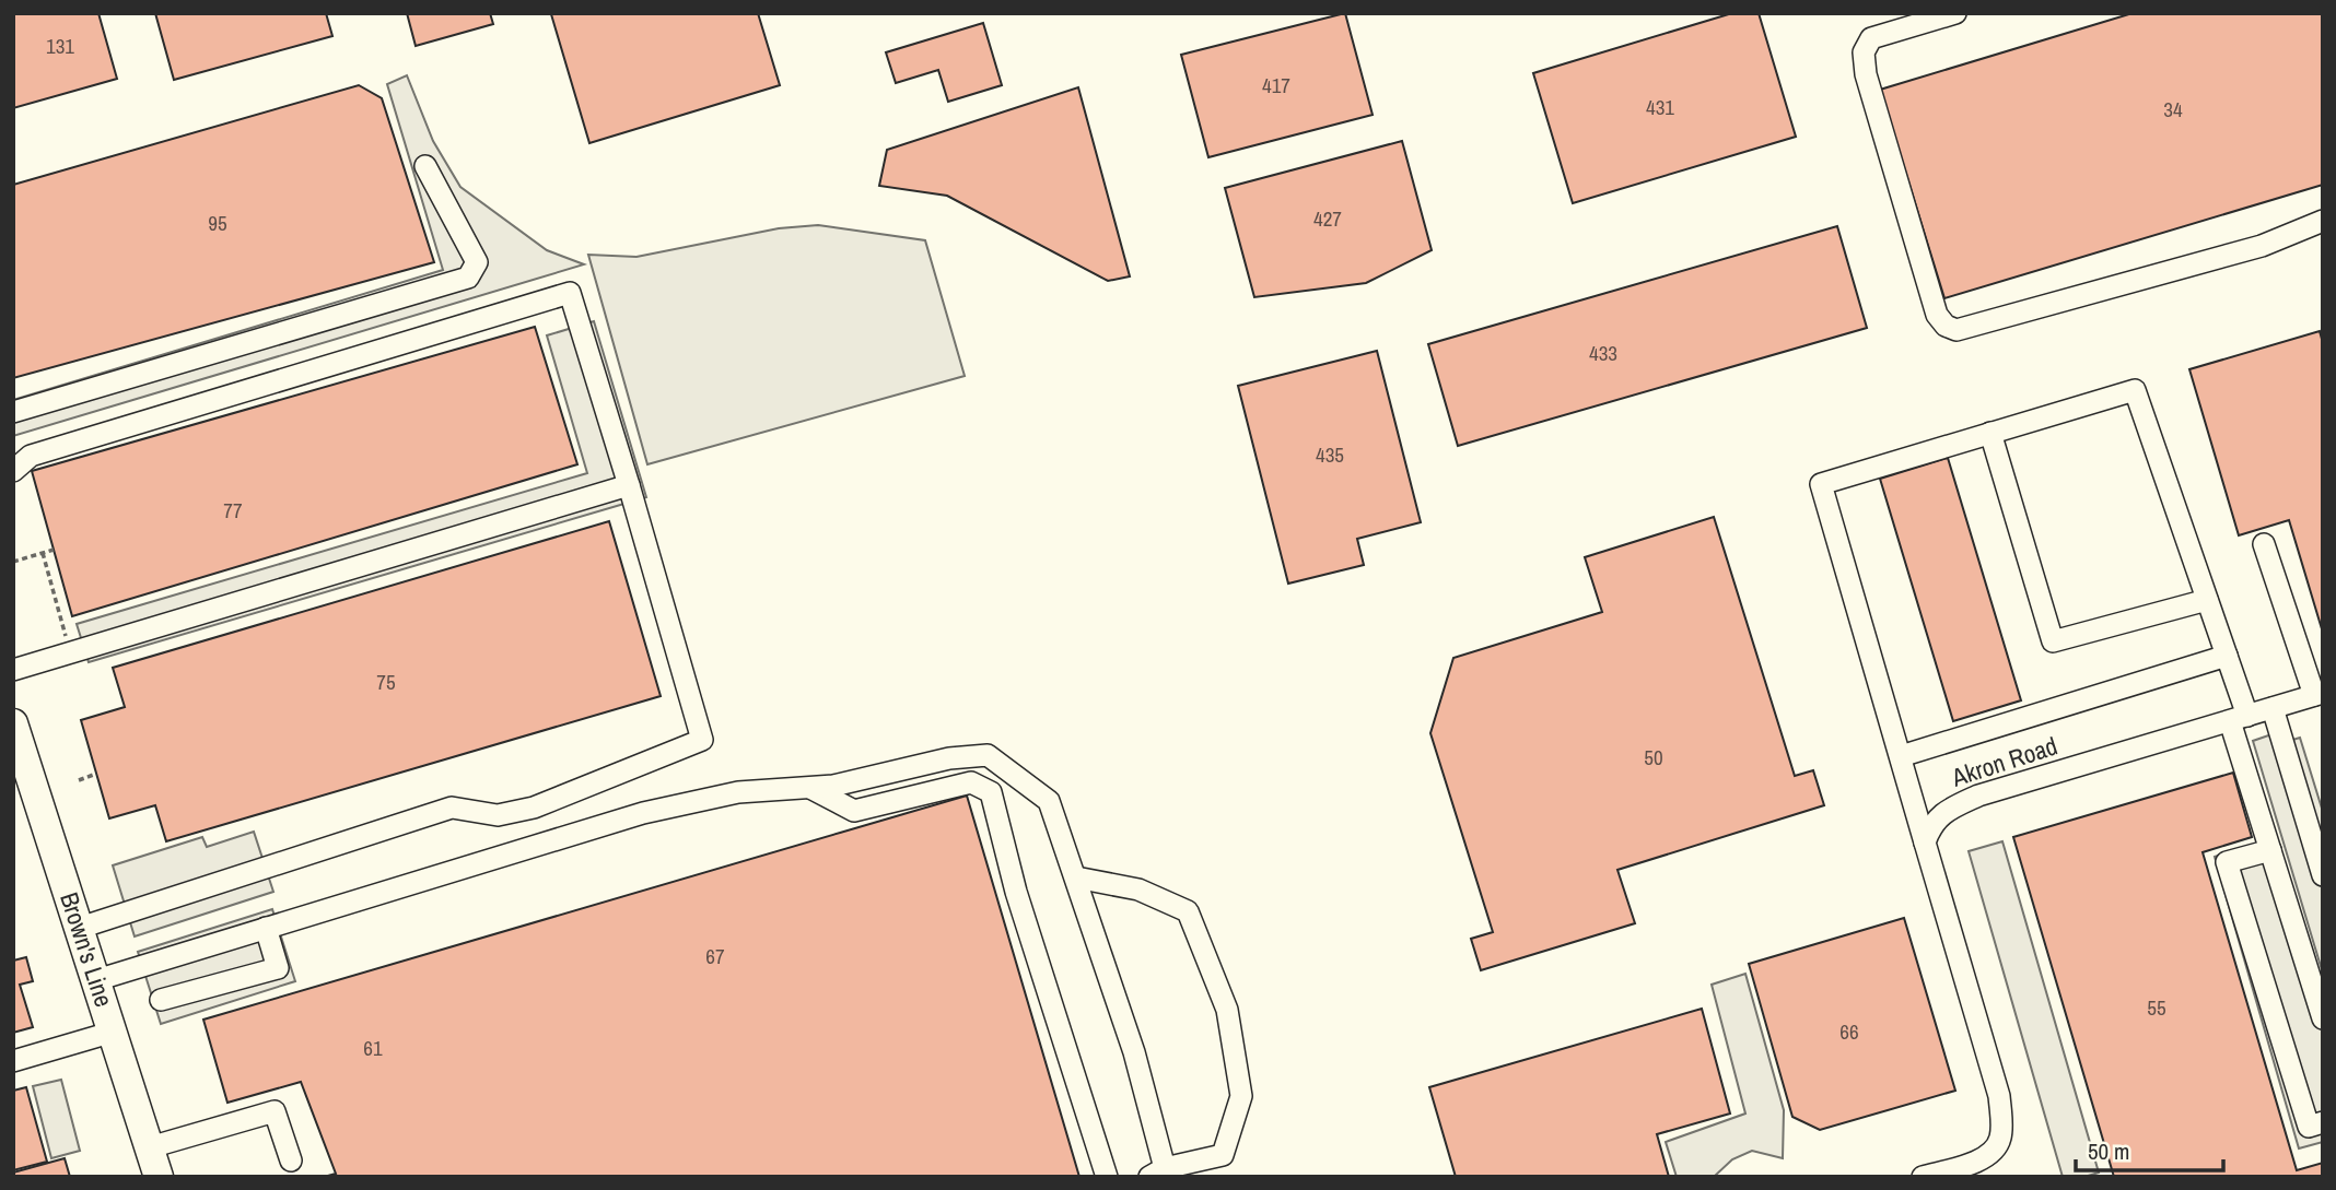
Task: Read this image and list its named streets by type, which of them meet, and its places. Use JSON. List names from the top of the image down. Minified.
{"streets":{"main road":["Brown's Line"],"street":["Akron Road"]},"house_numbers":["131","417","431","34","427","95","433","435","77","75","50","67","55","66","61"],"scale_bar":"50 m"}
